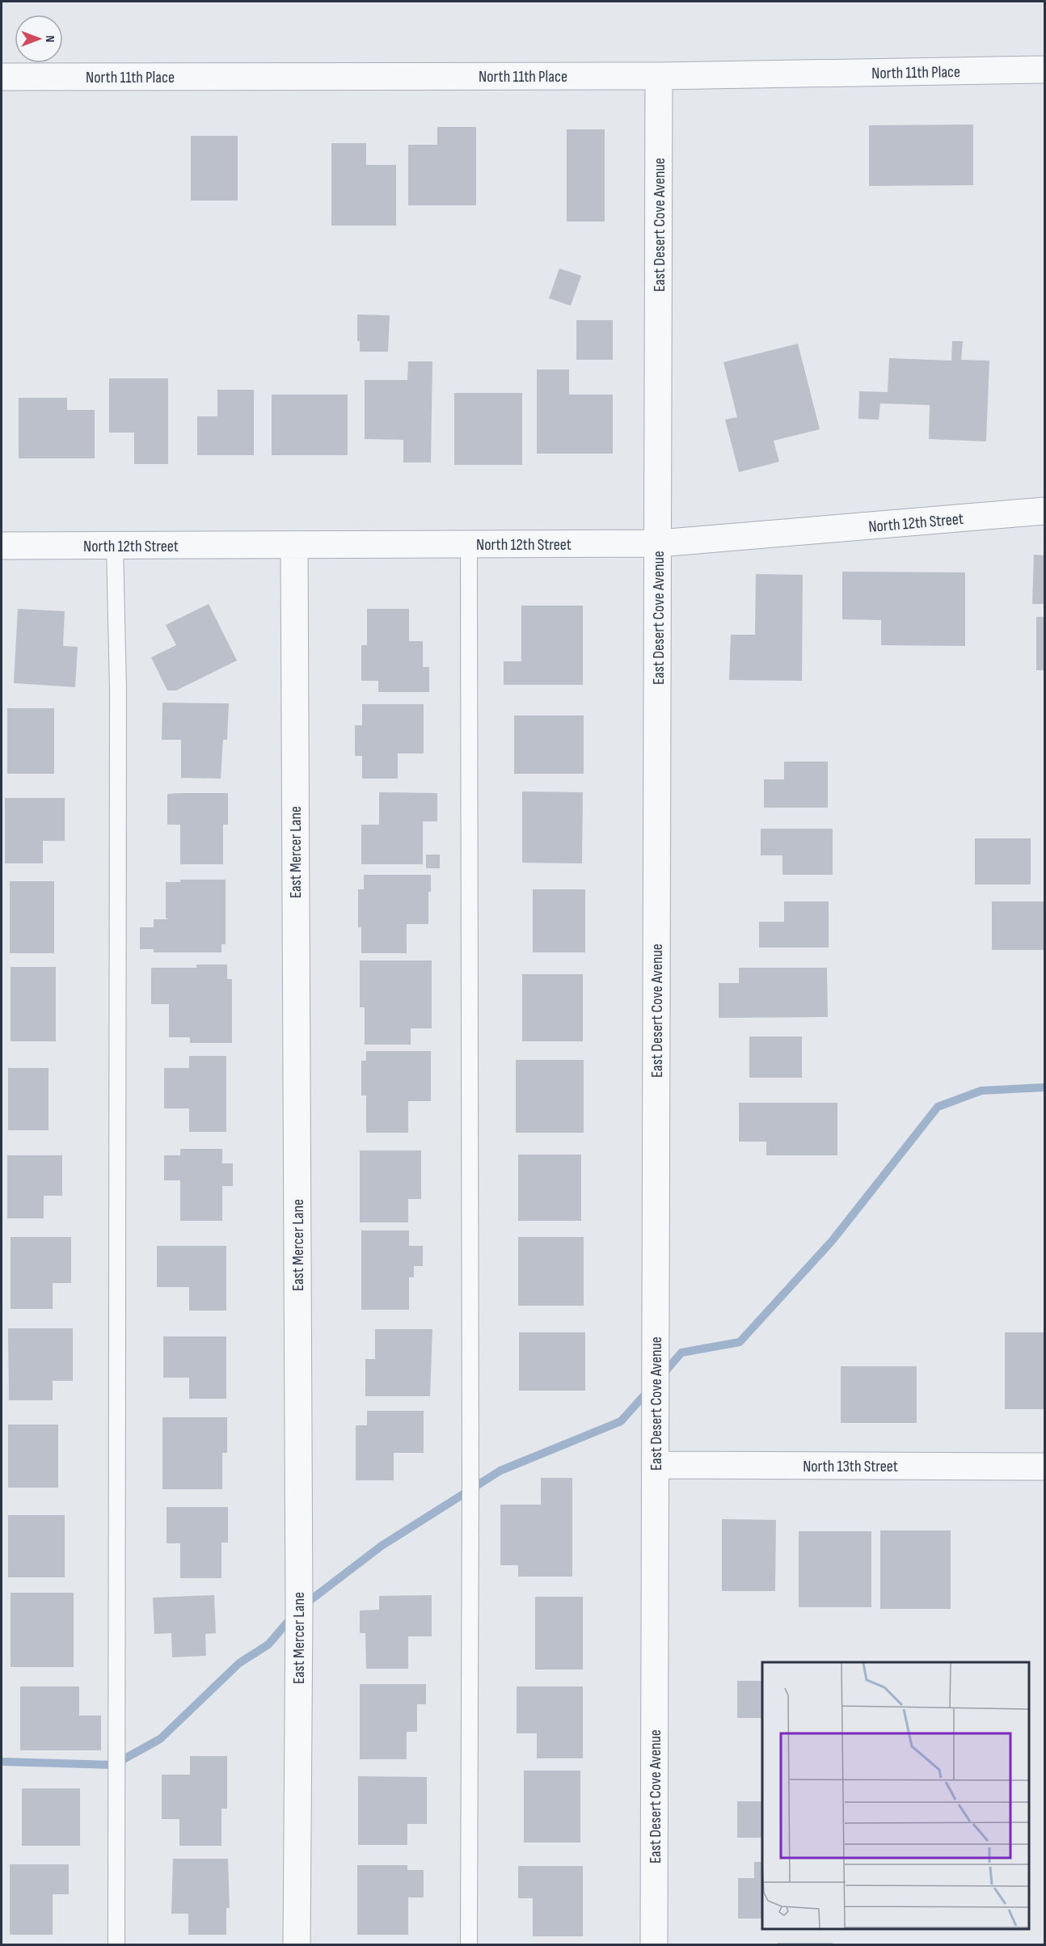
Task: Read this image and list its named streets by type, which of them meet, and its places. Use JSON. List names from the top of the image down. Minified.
{"streets":{"street":["North 11th Place","East Desert Cove Avenue","North 12th Street","East Mercer Lane","North 13th Street"]},"crossings":[["North 11th Place","East Desert Cove Avenue"],["East Desert Cove Avenue","North 12th Street"],["East Desert Cove Avenue","North 13th Street"],["North 12th Street","East Mercer Lane"]],"north":"right"}
